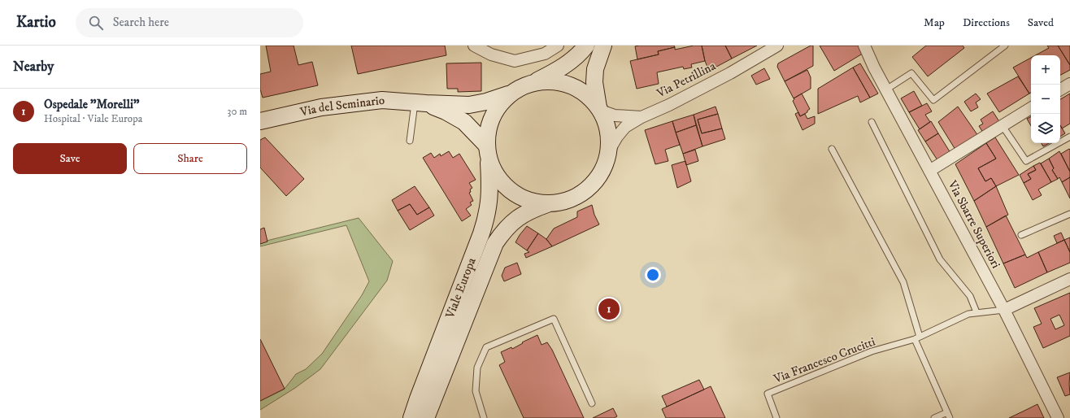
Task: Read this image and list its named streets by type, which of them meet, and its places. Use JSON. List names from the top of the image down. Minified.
{"streets":{"main road":["Via del Seminario","Viale Europa"],"street":["Via Petrillina","Via Sbarre Superiori"],"lane":["Via Francesco Crucitti"]},"crossings":[["Via del Seminario","Viale Europa"],["Via Sbarre Superiori","Via Francesco Crucitti"]],"page":{"header":"Kartio","search":"Search here","nav":["Map","Directions","Saved"],"heading":"Nearby","map_buttons":["+","−"],"list":[{"mark":"1","name":"Ospedale \"Morelli\"","note":"Hospital · Viale Europa","value":"30 m"}],"buttons":["Save","Share"],"pins":"1"}}
